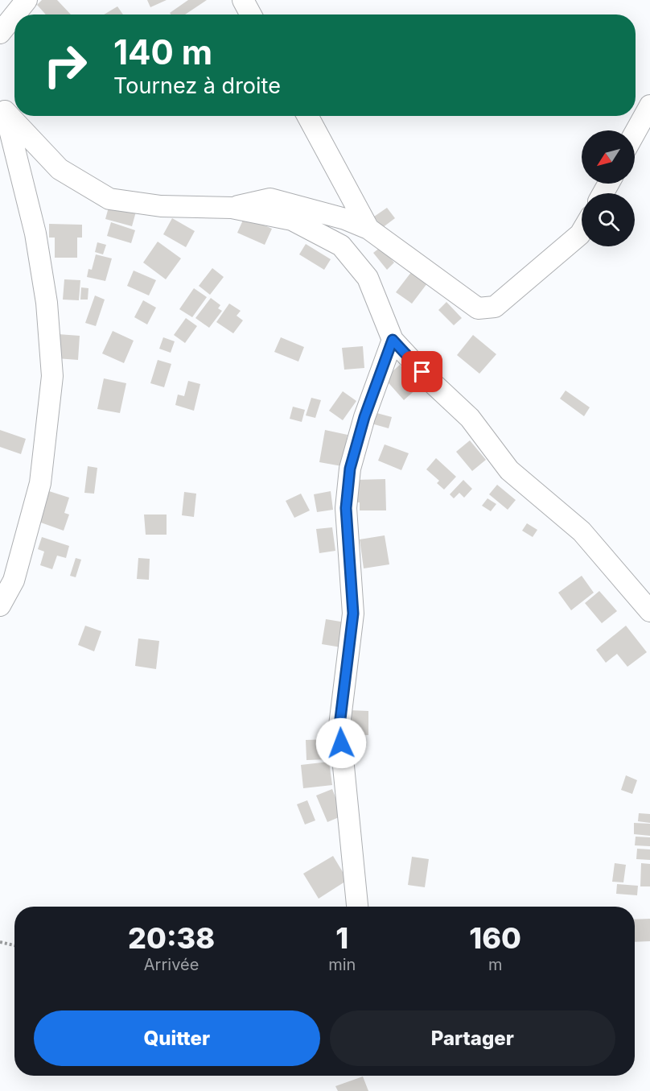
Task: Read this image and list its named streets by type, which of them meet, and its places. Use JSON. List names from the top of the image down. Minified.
{"north":"bottom left","page":{"turn":["140 m","Tournez à droite"],"eta":["20:38","Arrivée","1","min","160","m"],"buttons":["Quitter","Partager"]}}
